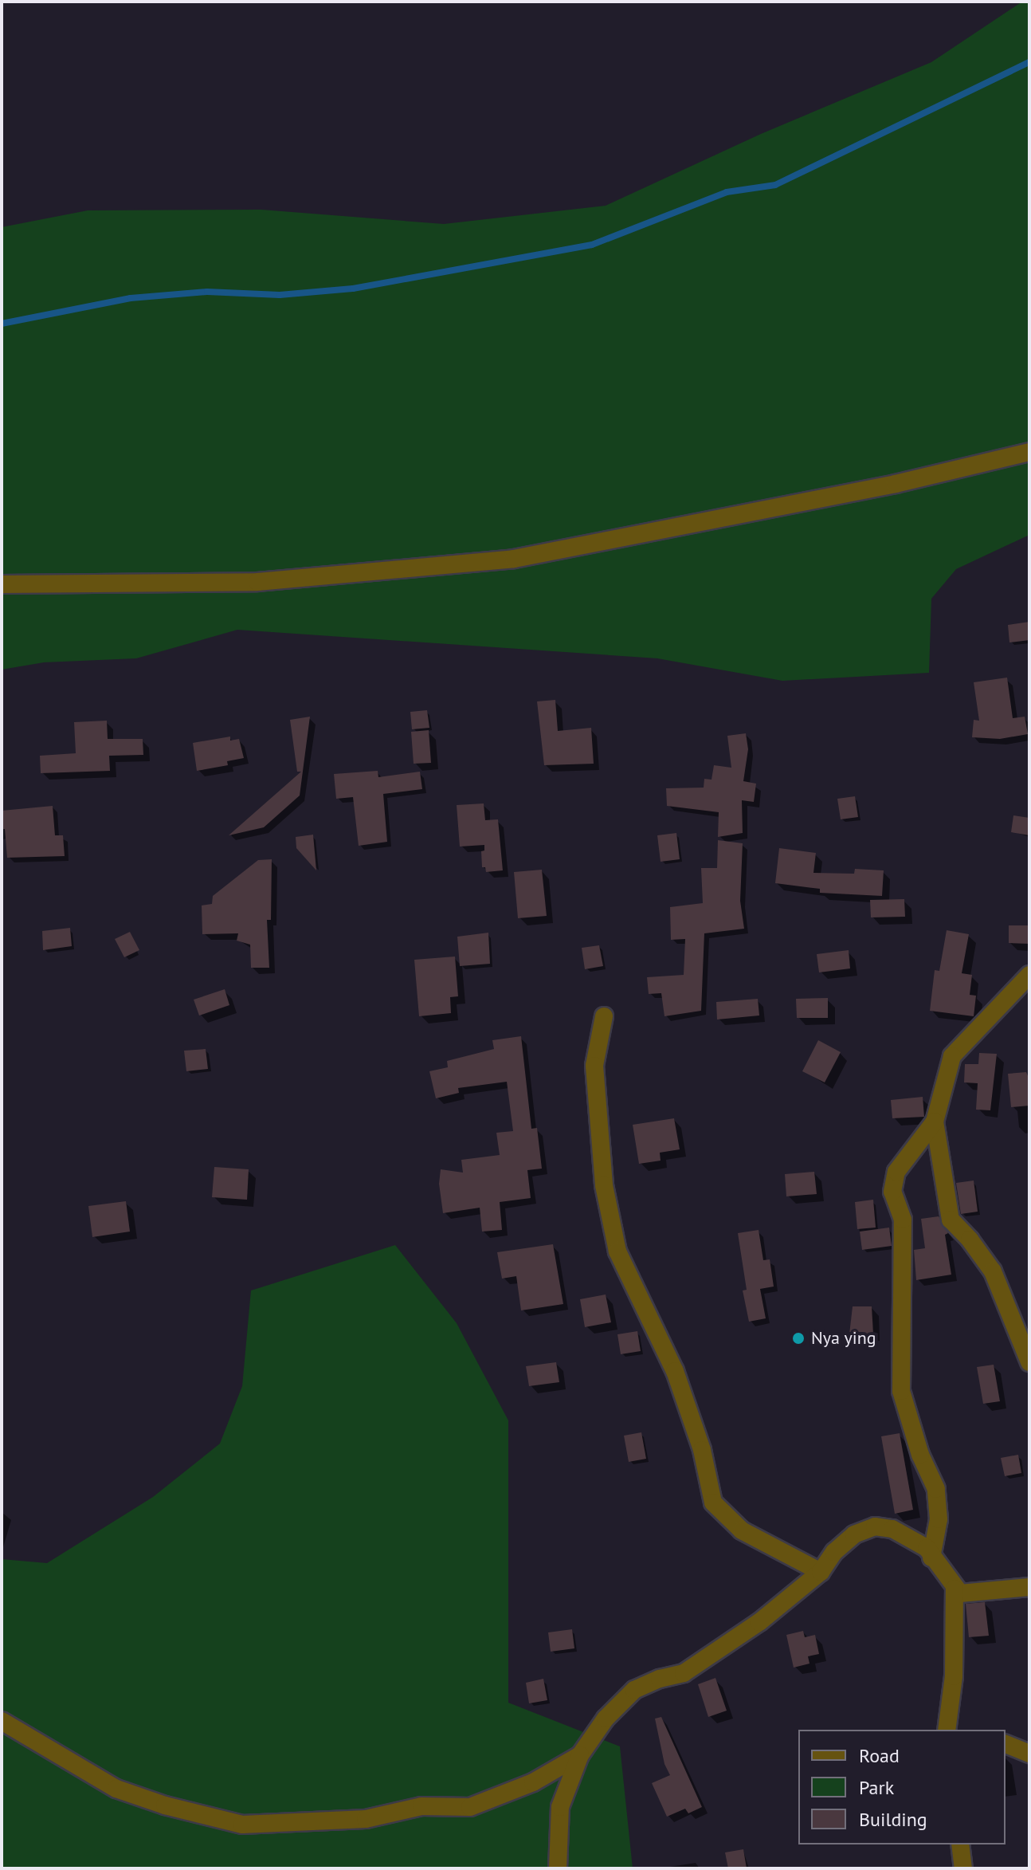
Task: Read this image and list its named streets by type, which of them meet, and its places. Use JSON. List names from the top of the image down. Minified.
{"places":["Nya ying"],"legend":["Road","Park","Building"]}
